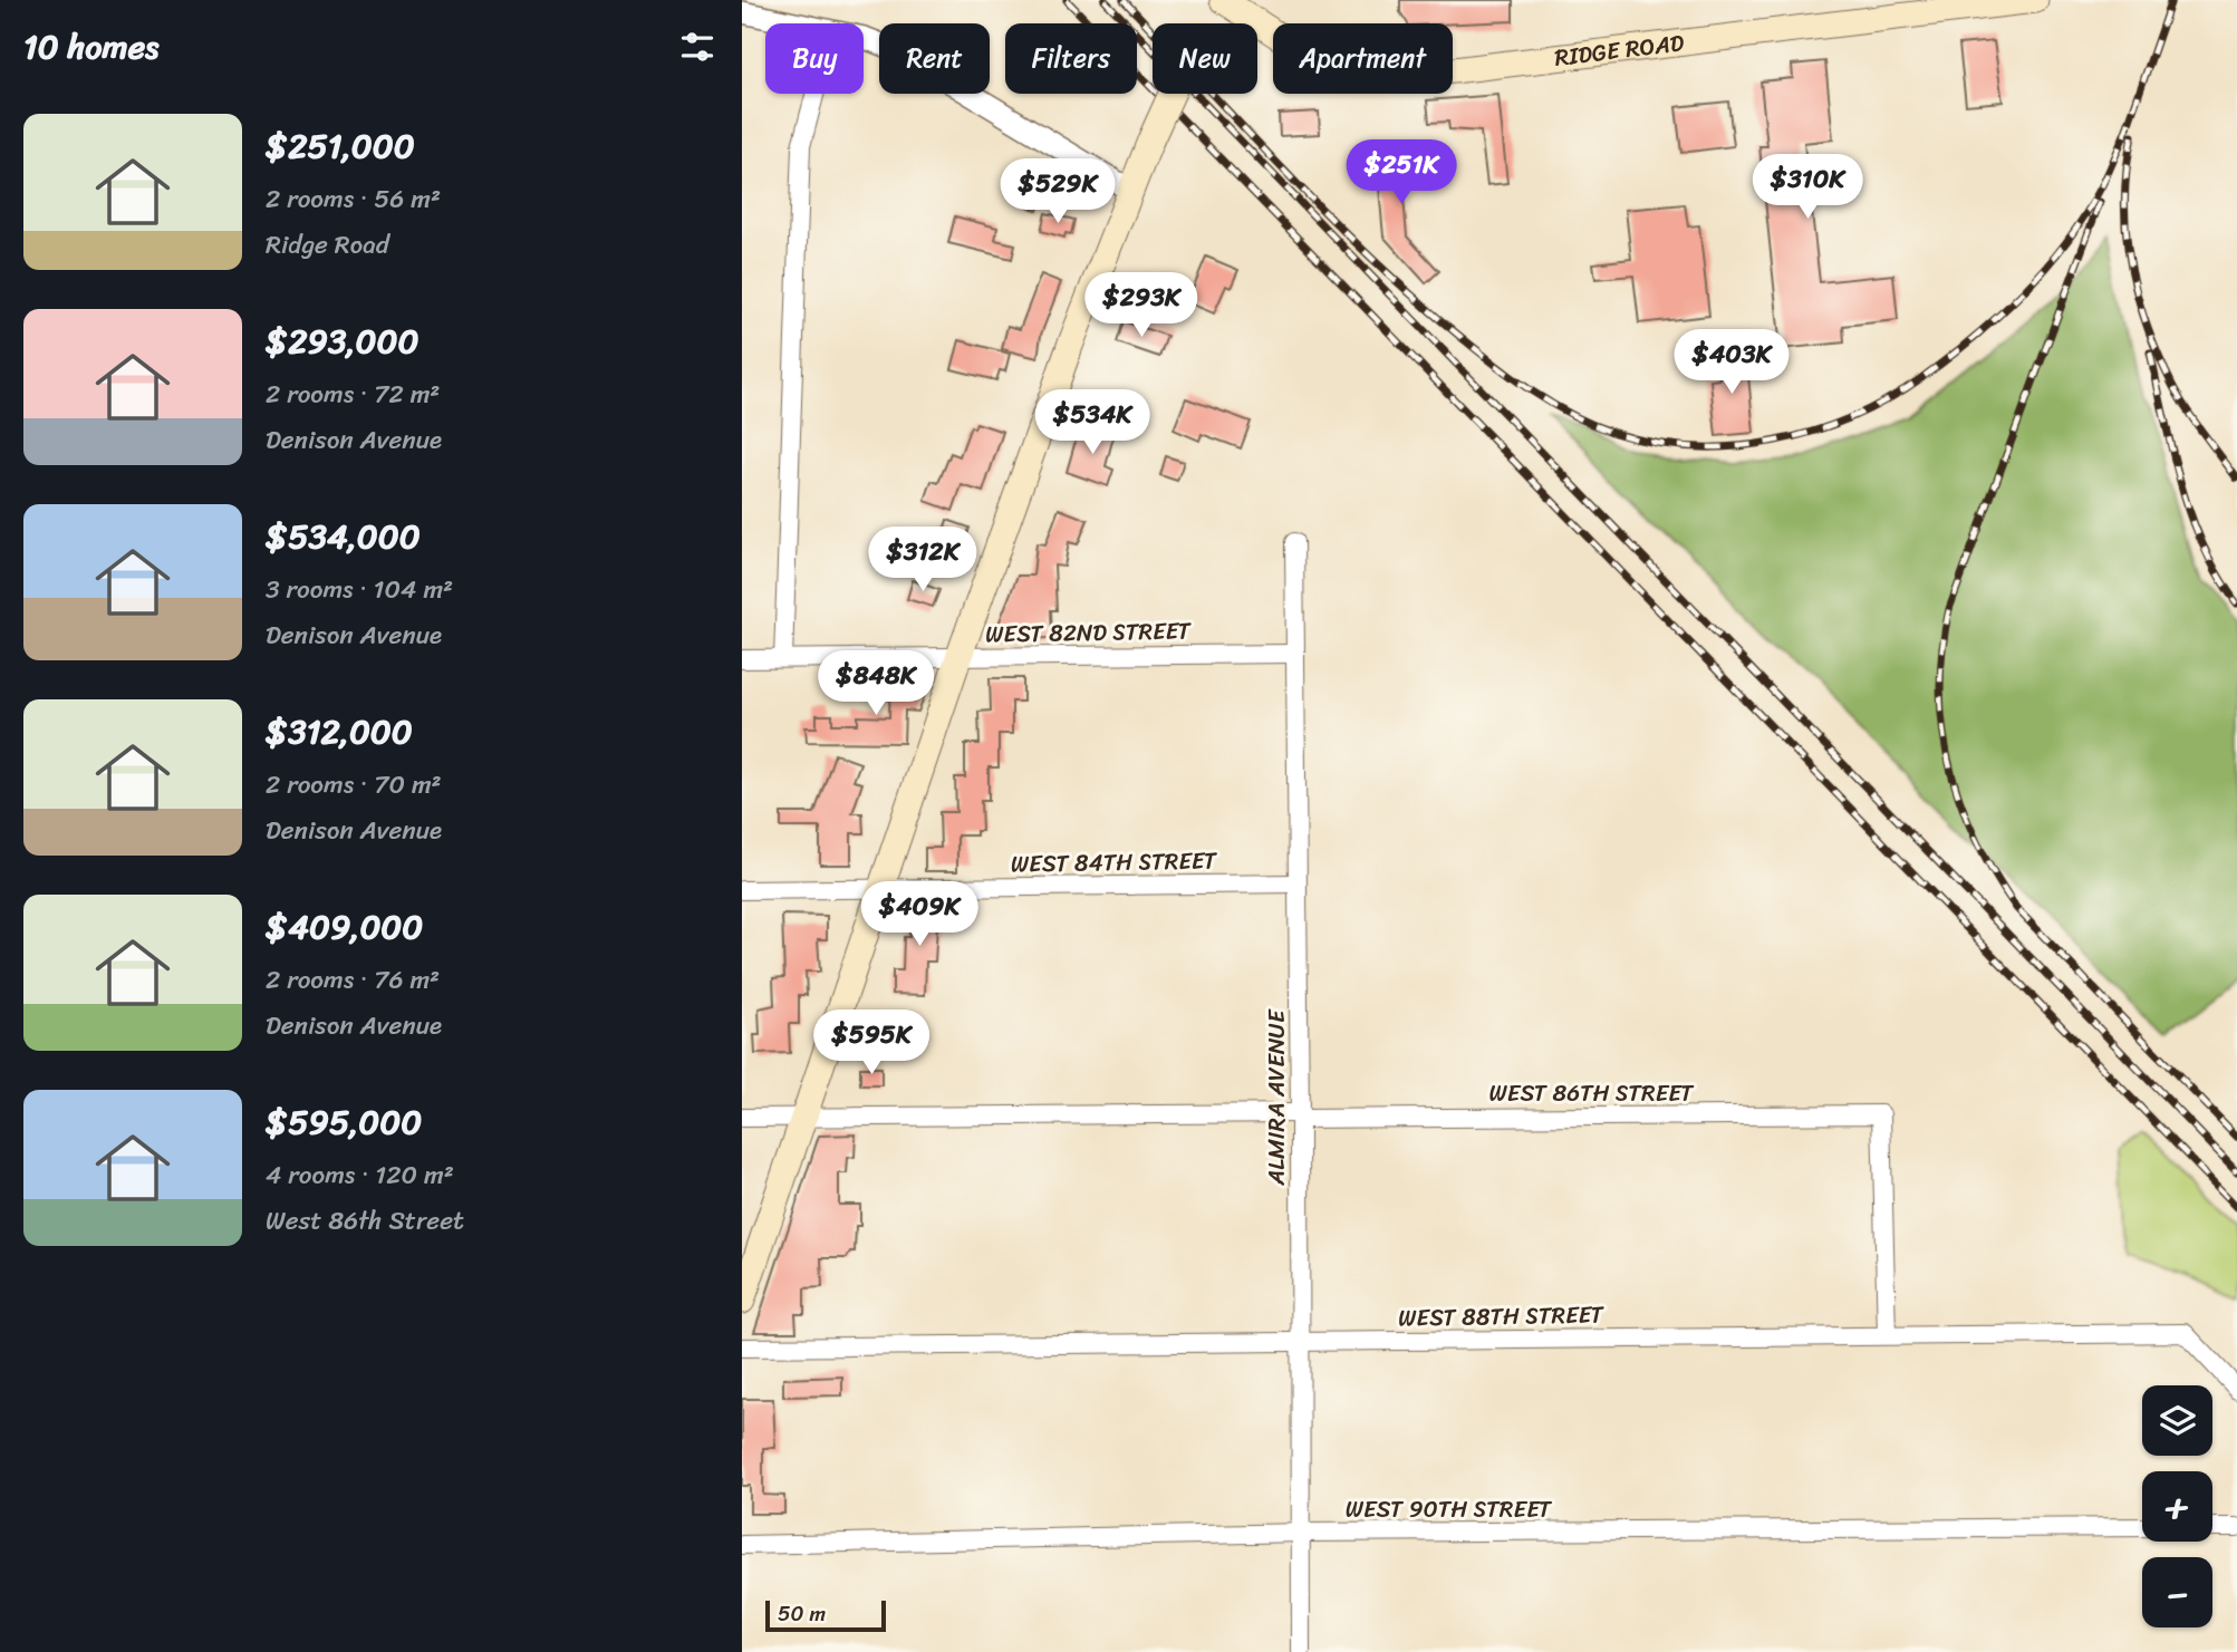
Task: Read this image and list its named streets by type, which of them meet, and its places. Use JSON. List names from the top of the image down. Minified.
{"streets":{"main road":["RIDGE ROAD"],"street":["WEST 82ND STREET","WEST 84TH STREET","WEST 86TH STREET","ALMIRA AVENUE","WEST 88TH STREET","WEST 90TH STREET"]},"crossings":[["WEST 82ND STREET","ALMIRA AVENUE"],["WEST 84TH STREET","ALMIRA AVENUE"],["WEST 86TH STREET","ALMIRA AVENUE"],["WEST 86TH STREET","WEST 88TH STREET"],["ALMIRA AVENUE","WEST 88TH STREET"],["ALMIRA AVENUE","WEST 90TH STREET"]],"scale_bar":"50 m","page":{"heading":"10 homes","chip":["Buy","Rent","Filters","New","Apartment"],"list":[{"name":"$251,000","note":"2 rooms · 56 m² · Ridge Road"},{"name":"$293,000","note":"2 rooms · 72 m² · Denison Avenue"},{"name":"$534,000","note":"3 rooms · 104 m² · Denison Avenue"},{"name":"$312,000","note":"2 rooms · 70 m² · Denison Avenue"},{"name":"$409,000","note":"2 rooms · 76 m² · Denison Avenue"},{"name":"$595,000","note":"4 rooms · 120 m² · West 86th Street"}],"price":["$251K","$310K","$529K","$293K","$403K","$534K","$312K","$848K","$409K","$595K"],"map_buttons":["+","−"],"scale":"50 m"}}
